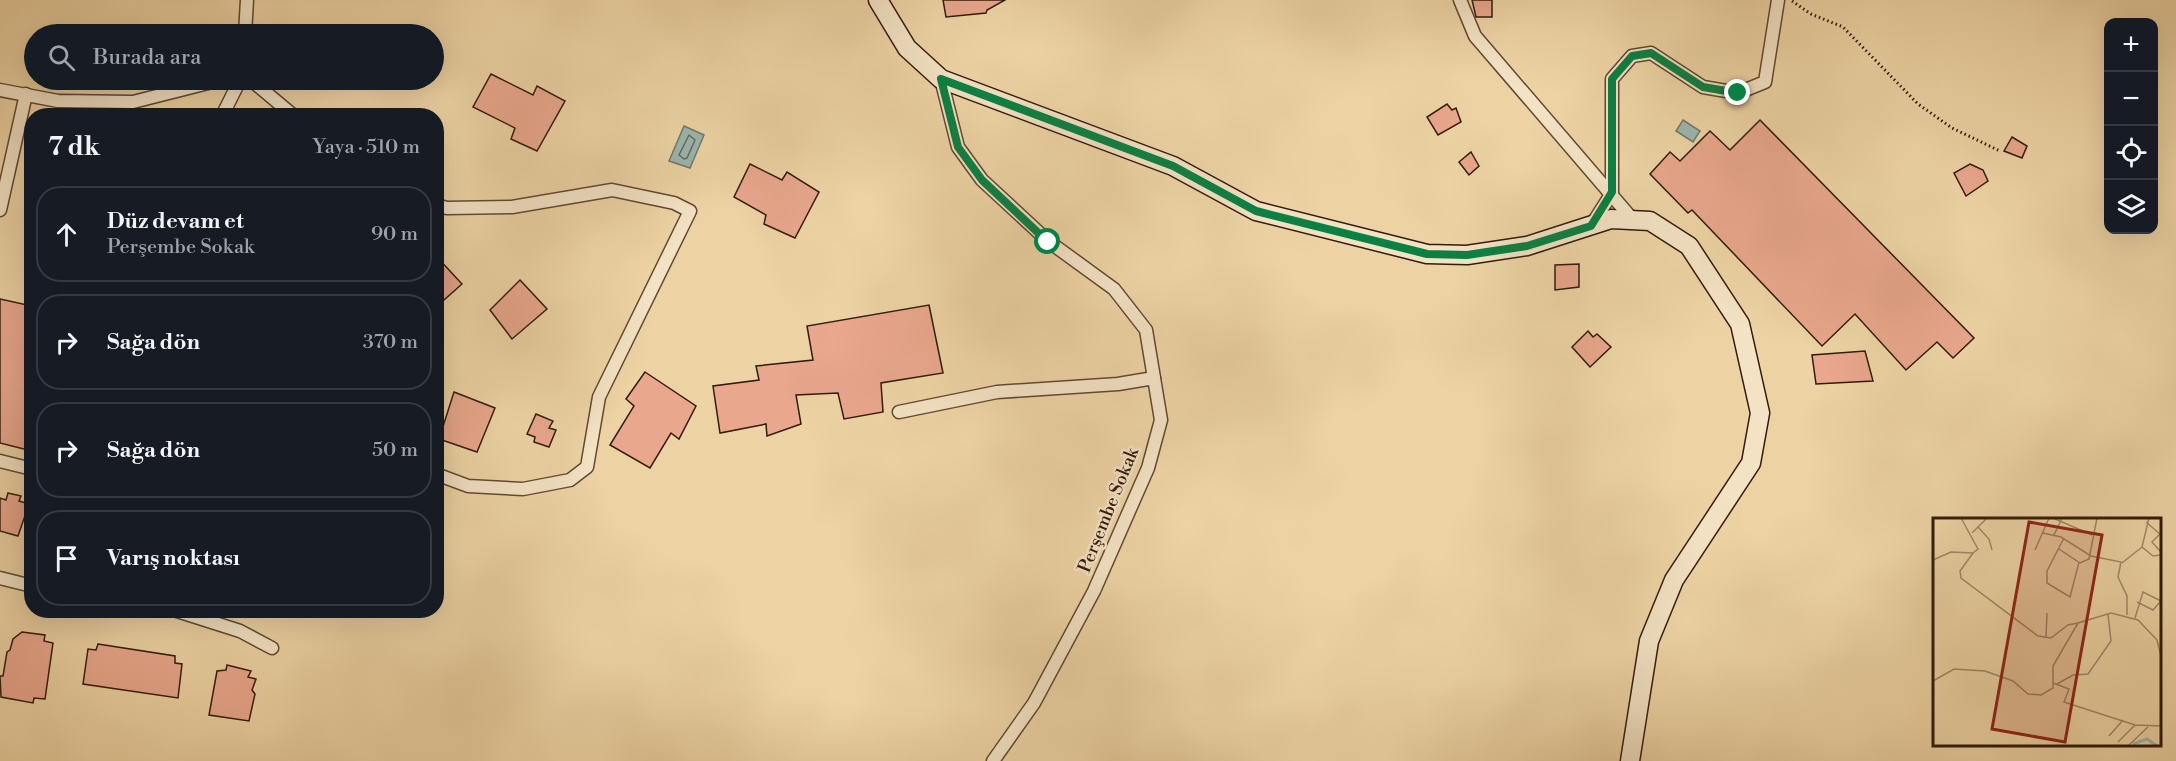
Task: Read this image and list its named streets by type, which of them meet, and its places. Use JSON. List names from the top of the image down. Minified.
{"streets":{"street":["Perşembe Sokak"]},"page":{"map_buttons":["+","−"],"search":"Burada ara","heading":["7 dk","Yaya · 510 m"],"list":[["Düz devam et","Perşembe Sokak","90 m"],["Sağa dön","370 m"],["Sağa dön","50 m"],"Varış noktası"]}}
